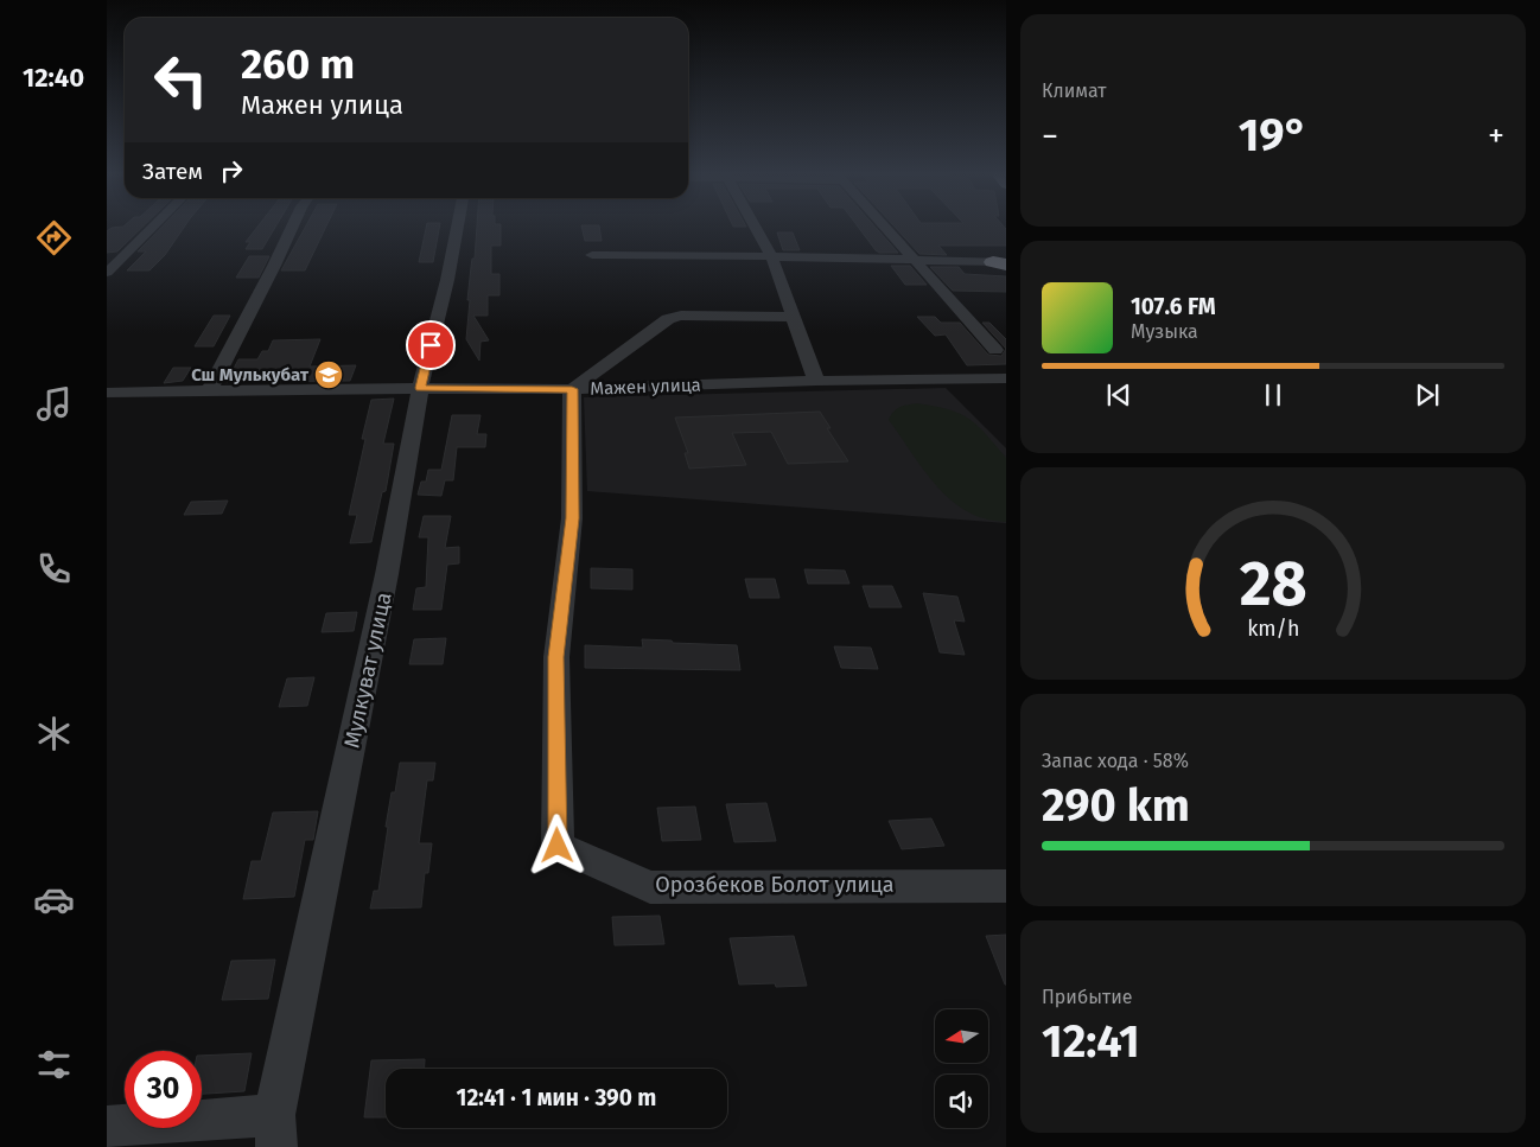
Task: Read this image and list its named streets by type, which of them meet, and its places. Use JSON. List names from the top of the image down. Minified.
{"streets":{"street":["Мажен улица","Мулкуват улица","Орозбеков Болот улица"]},"crossings":[["Мажен улица","Мулкуват улица"],["Мажен улица","Орозбеков Болот улица"]],"places":{"school or university":["Сш Мулькубат"]},"north":"left","page":{"tabs":"12:40","tile":["Климат",["Запас хода · 58%","290 km"],["Прибытие","12:41"]],"turn":["260 m","Мажен улица"],"heat":["−","19°","+"],"then":"Затем","song":["107.6 FM","Музыка"],"limit":"30","trip":"12:41 · 1 мин · 390 m","gauge":["28","km/h"]}}
